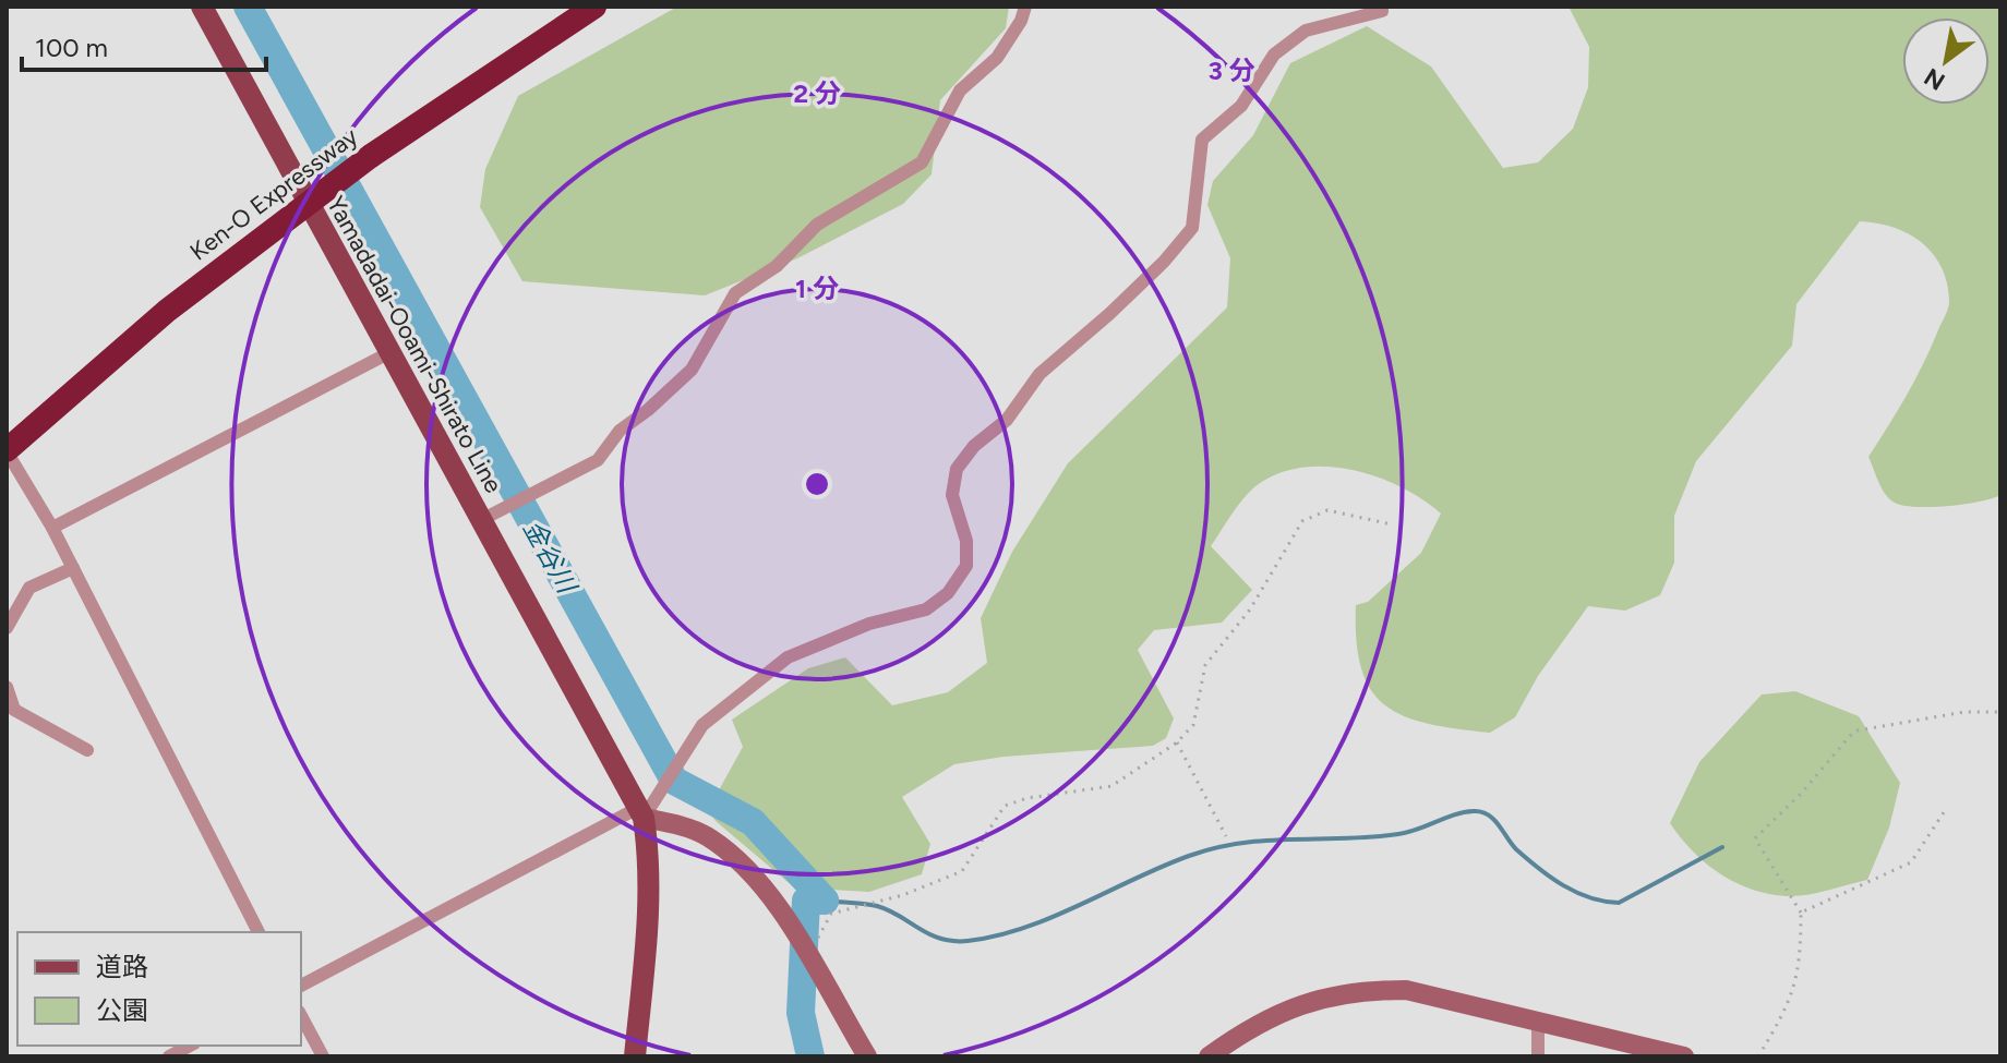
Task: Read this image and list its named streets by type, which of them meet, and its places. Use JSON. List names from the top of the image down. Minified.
{"streets":{"highway":["Ken-O Expressway"],"main road":["Yamadadai-Ooami-Shirato Line"]},"water":["金谷川"],"legend":["道路","公園"],"scale_bar":"100 m","north":"bottom left","rings":["3 分","2 分","1 分"]}
